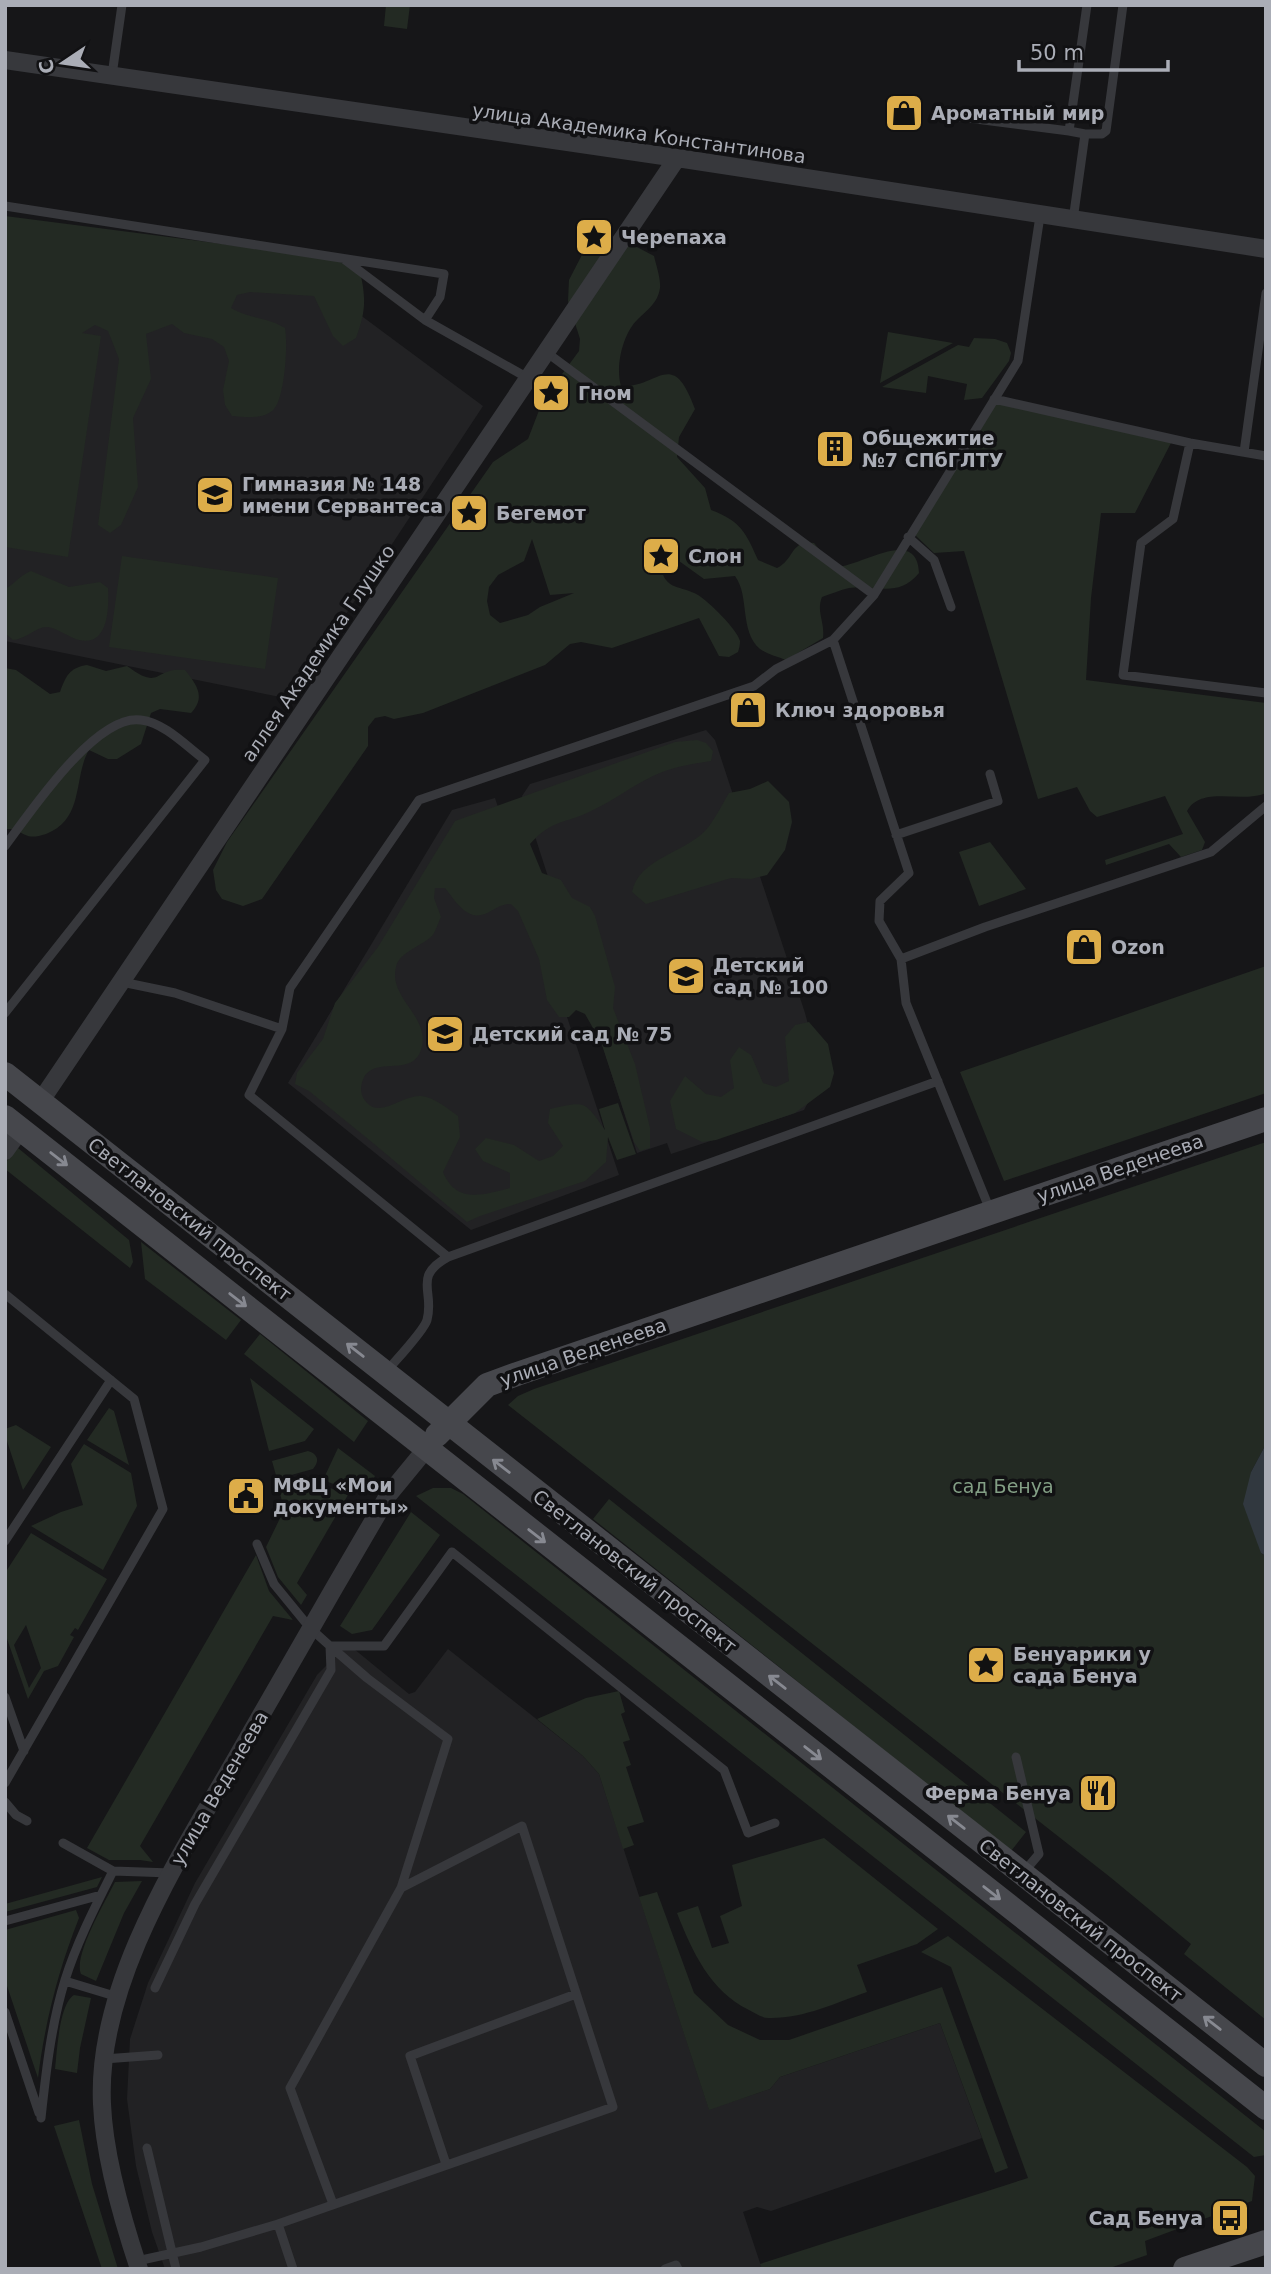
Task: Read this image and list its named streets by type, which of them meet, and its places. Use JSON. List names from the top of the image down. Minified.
{"streets":{"main road":["улица Веденеева","Светлановский проспект"],"street":["улица Академика Константинова","аллея Академика Глушко"]},"crossings":[["улица Академика Константинова","аллея Академика Глушко"],["аллея Академика Глушко","Светлановский проспект"],["улица Веденеева","Светлановский проспект"]],"parks":["сад Бенуа"],"places":{"shop":["Ароматный мир","Ключ здоровья","Ozon"],"place":["Черепаха","Гном","Бегемот","Слон","Бенуарики у сада Бенуа"],"building":["Общежитие №7 СПбГЛТУ"],"school or university":["Гимназия № 148 имени Сервантеса","Детский сад № 100","Детский сад № 75"],"public building":["МФЦ «Мои документы»"],"restaurant":["Ферма Бенуа"],"bus stop":["Сад Бенуа"]},"scale_bar":"50 m","north":"left"}
